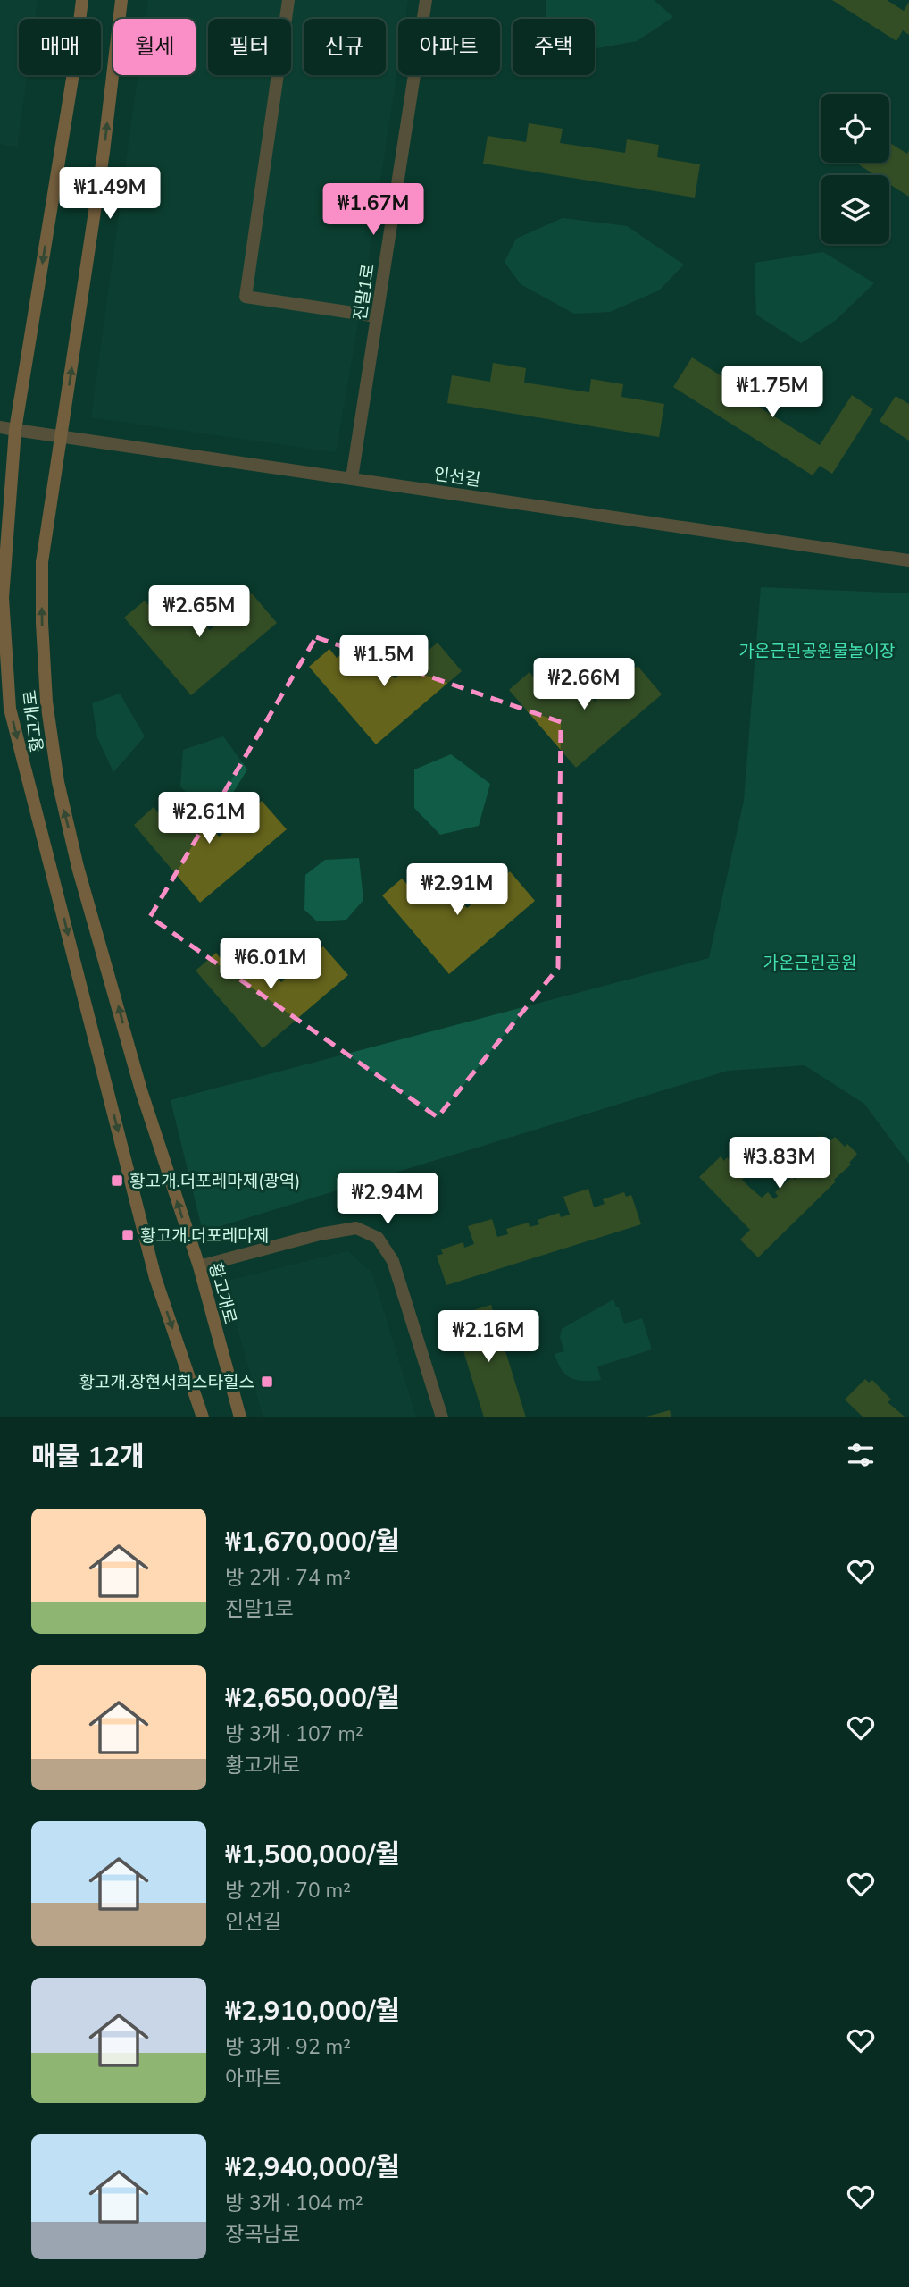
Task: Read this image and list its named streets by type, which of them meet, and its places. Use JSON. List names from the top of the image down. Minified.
{"streets":{"main road":["황고개로"],"street":["진말1로","인선길"]},"crossings":[["진말1로","인선길"],["인선길","황고개로"]],"parks":["가온근린공원물놀이장","가온근린공원"],"places":{"transit":["황고개.더포레마제(광역)","황고개.더포레마제","황고개.장현서희스타힐스"]},"page":{"chip":["매매","월세","필터","신규","아파트","주택"],"price":["₩1.49M","₩1.67M","₩1.75M","₩2.65M","₩1.5M","₩2.66M","₩2.61M","₩2.91M","₩6.01M","₩3.83M","₩2.94M","₩2.16M"],"heading":"매물 12개","list":[{"name":"₩1,670,000/월","note":"방 2개 · 74 m² · 진말1로"},{"name":"₩2,650,000/월","note":"방 3개 · 107 m² · 황고개로"},{"name":"₩1,500,000/월","note":"방 2개 · 70 m² · 인선길"},{"name":"₩2,910,000/월","note":"방 3개 · 92 m² · 아파트"},{"name":"₩2,940,000/월","note":"방 3개 · 104 m² · 장곡남로"}]}}
